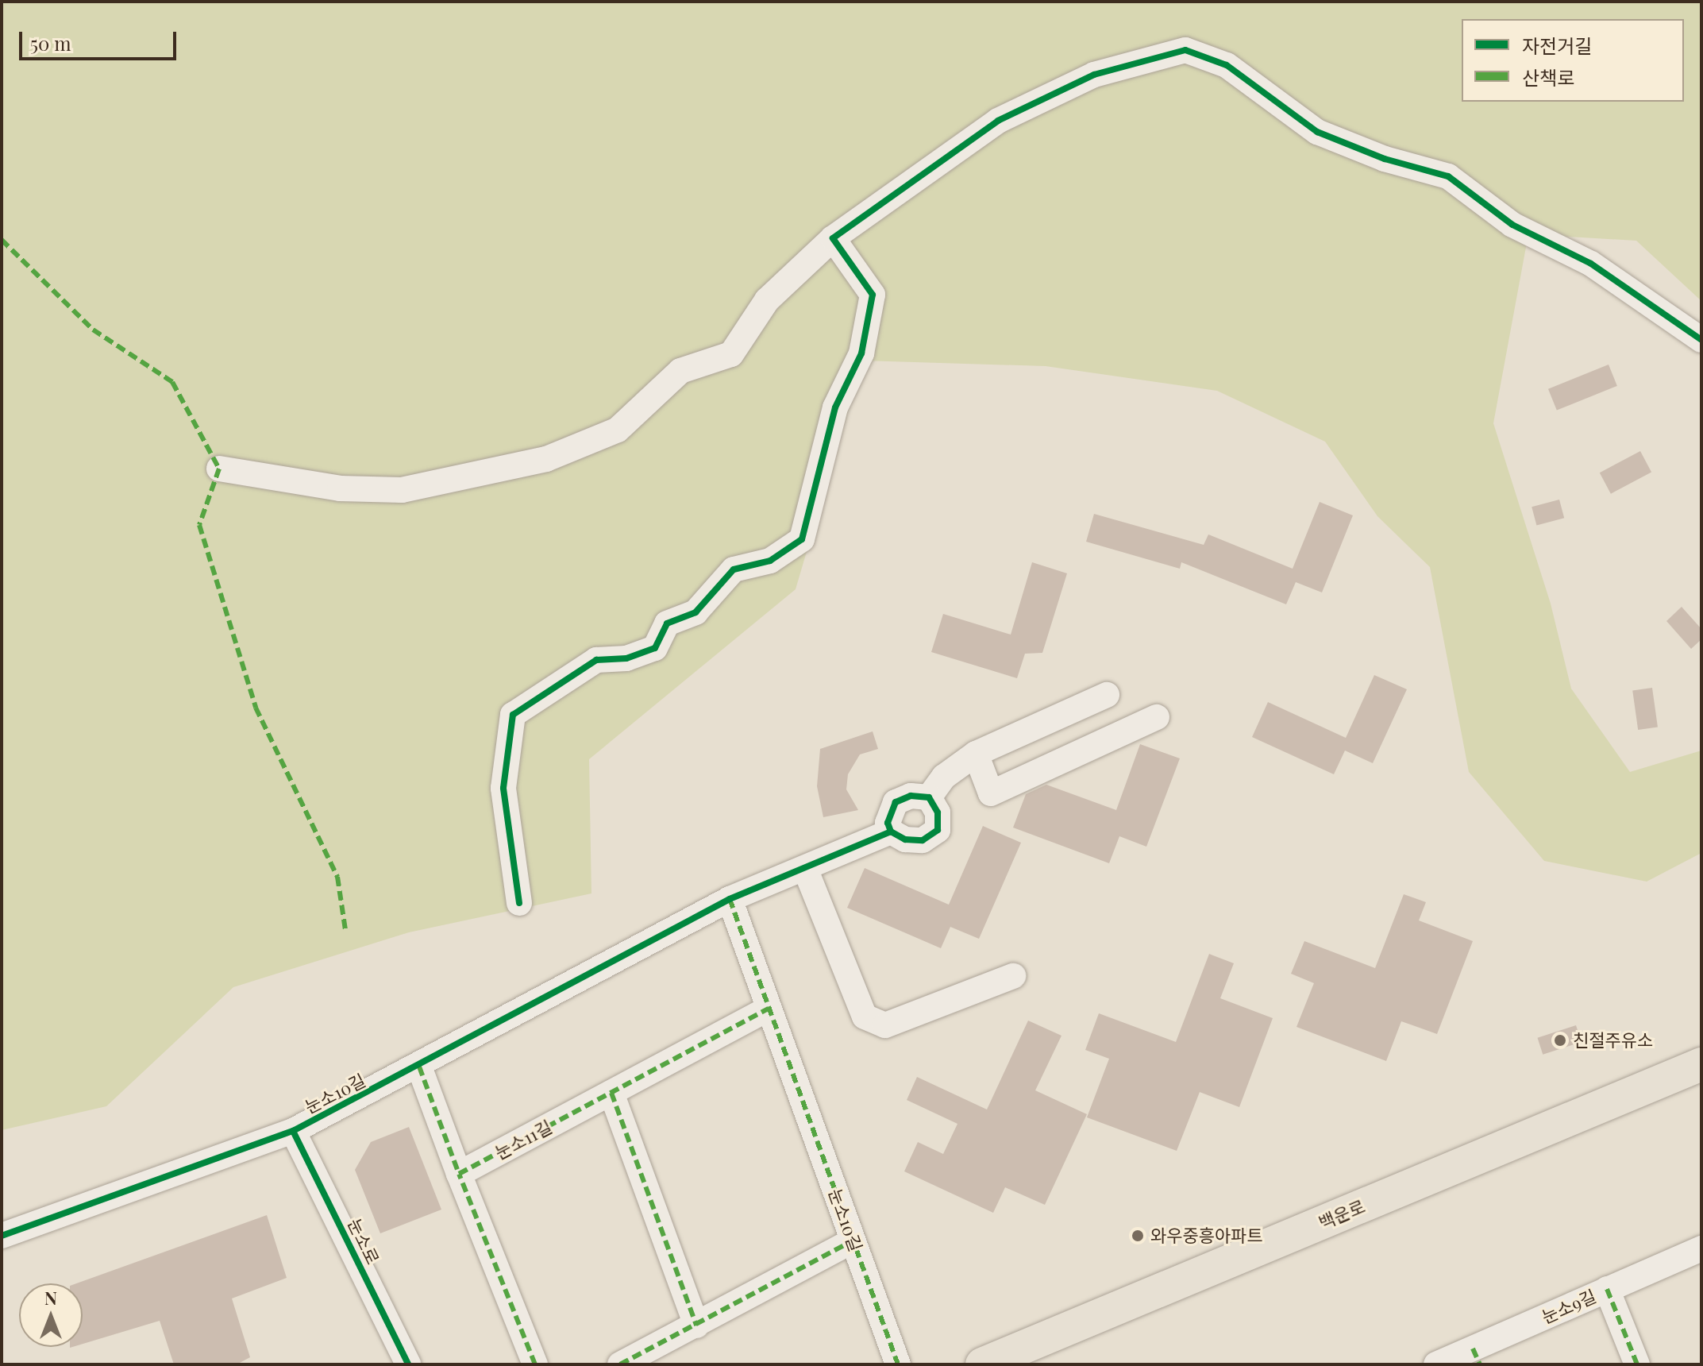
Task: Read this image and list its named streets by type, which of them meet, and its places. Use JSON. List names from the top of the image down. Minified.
{"streets":{"main road":["백운로"],"street":["눈소10길","눈소11길","눈소로","눈소9길"]},"crossings":[["눈소10길","눈소11길"],["눈소10길","눈소로"]],"places":["친절주유소","와우중흥아파트"],"legend":["자전거길","산책로"],"scale_bar":"50 m","north":"top"}
